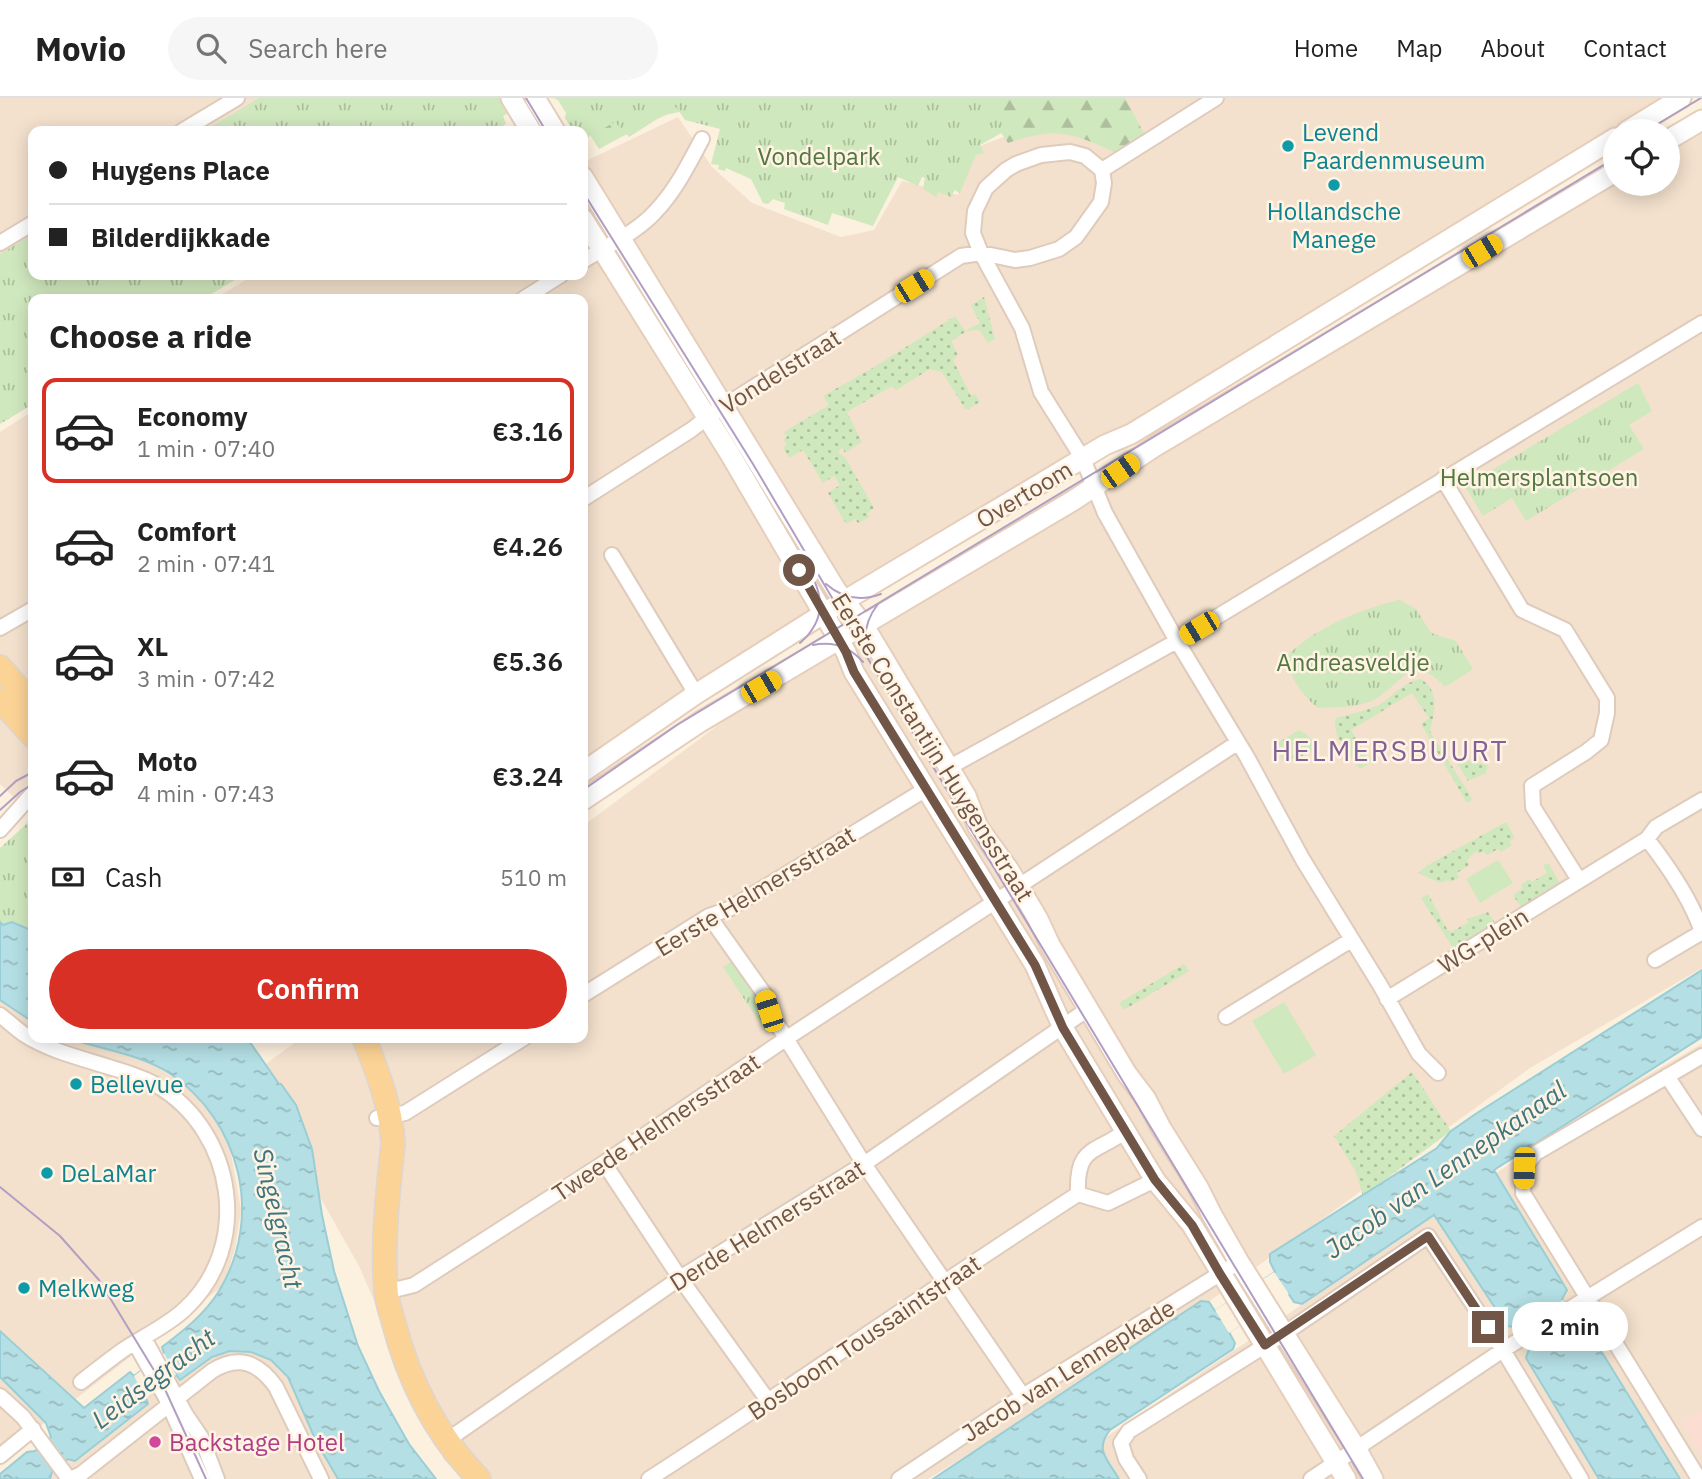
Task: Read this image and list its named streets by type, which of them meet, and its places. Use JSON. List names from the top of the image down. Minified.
{"streets":{"street":["Vondelstraat","Overtoom","Eerste Constantijn Huygensstraat","Eerste Helmersstraat","WG-plein","Tweede Helmersstraat","Derde Helmersstraat","Bosboom Toussaintstraat","Jacob van Lennepkade"]},"crossings":[["Vondelstraat","Eerste Constantijn Huygensstraat"],["Overtoom","Eerste Constantijn Huygensstraat"],["Eerste Constantijn Huygensstraat","Eerste Helmersstraat"],["Eerste Constantijn Huygensstraat","Tweede Helmersstraat"],["Eerste Constantijn Huygensstraat","Derde Helmersstraat"],["Eerste Constantijn Huygensstraat","Jacob van Lennepkade"]],"districts":["HELMERSBUURT"],"water":["Jacob van Lennepkanaal","Singelgracht","Leidsegracht"],"parks":["Vondelpark","Helmersplantsoen","Andreasveldje"],"places":["Levend Paardenmuseum","Hollandsche Manege","Bellevue","DeLaMar","Melkweg","Backstage Hotel"],"page":{"header":"Movio","search":"Search here","nav":["Home","Map","About","Contact"],"banner":["Huygens Place","Bilderdijkkade"],"heading":"Choose a ride","list":[{"name":"Economy","note":"1 min · 07:40","value":"€3.16"},{"name":"Comfort","note":"2 min · 07:41","value":"€4.26"},{"name":"XL","note":"3 min · 07:42","value":"€5.36"},{"name":"Moto","note":"4 min · 07:43","value":"€3.24"}],"pay":["Cash","510 m"],"buttons":"Confirm","bubble":"2 min"}}
